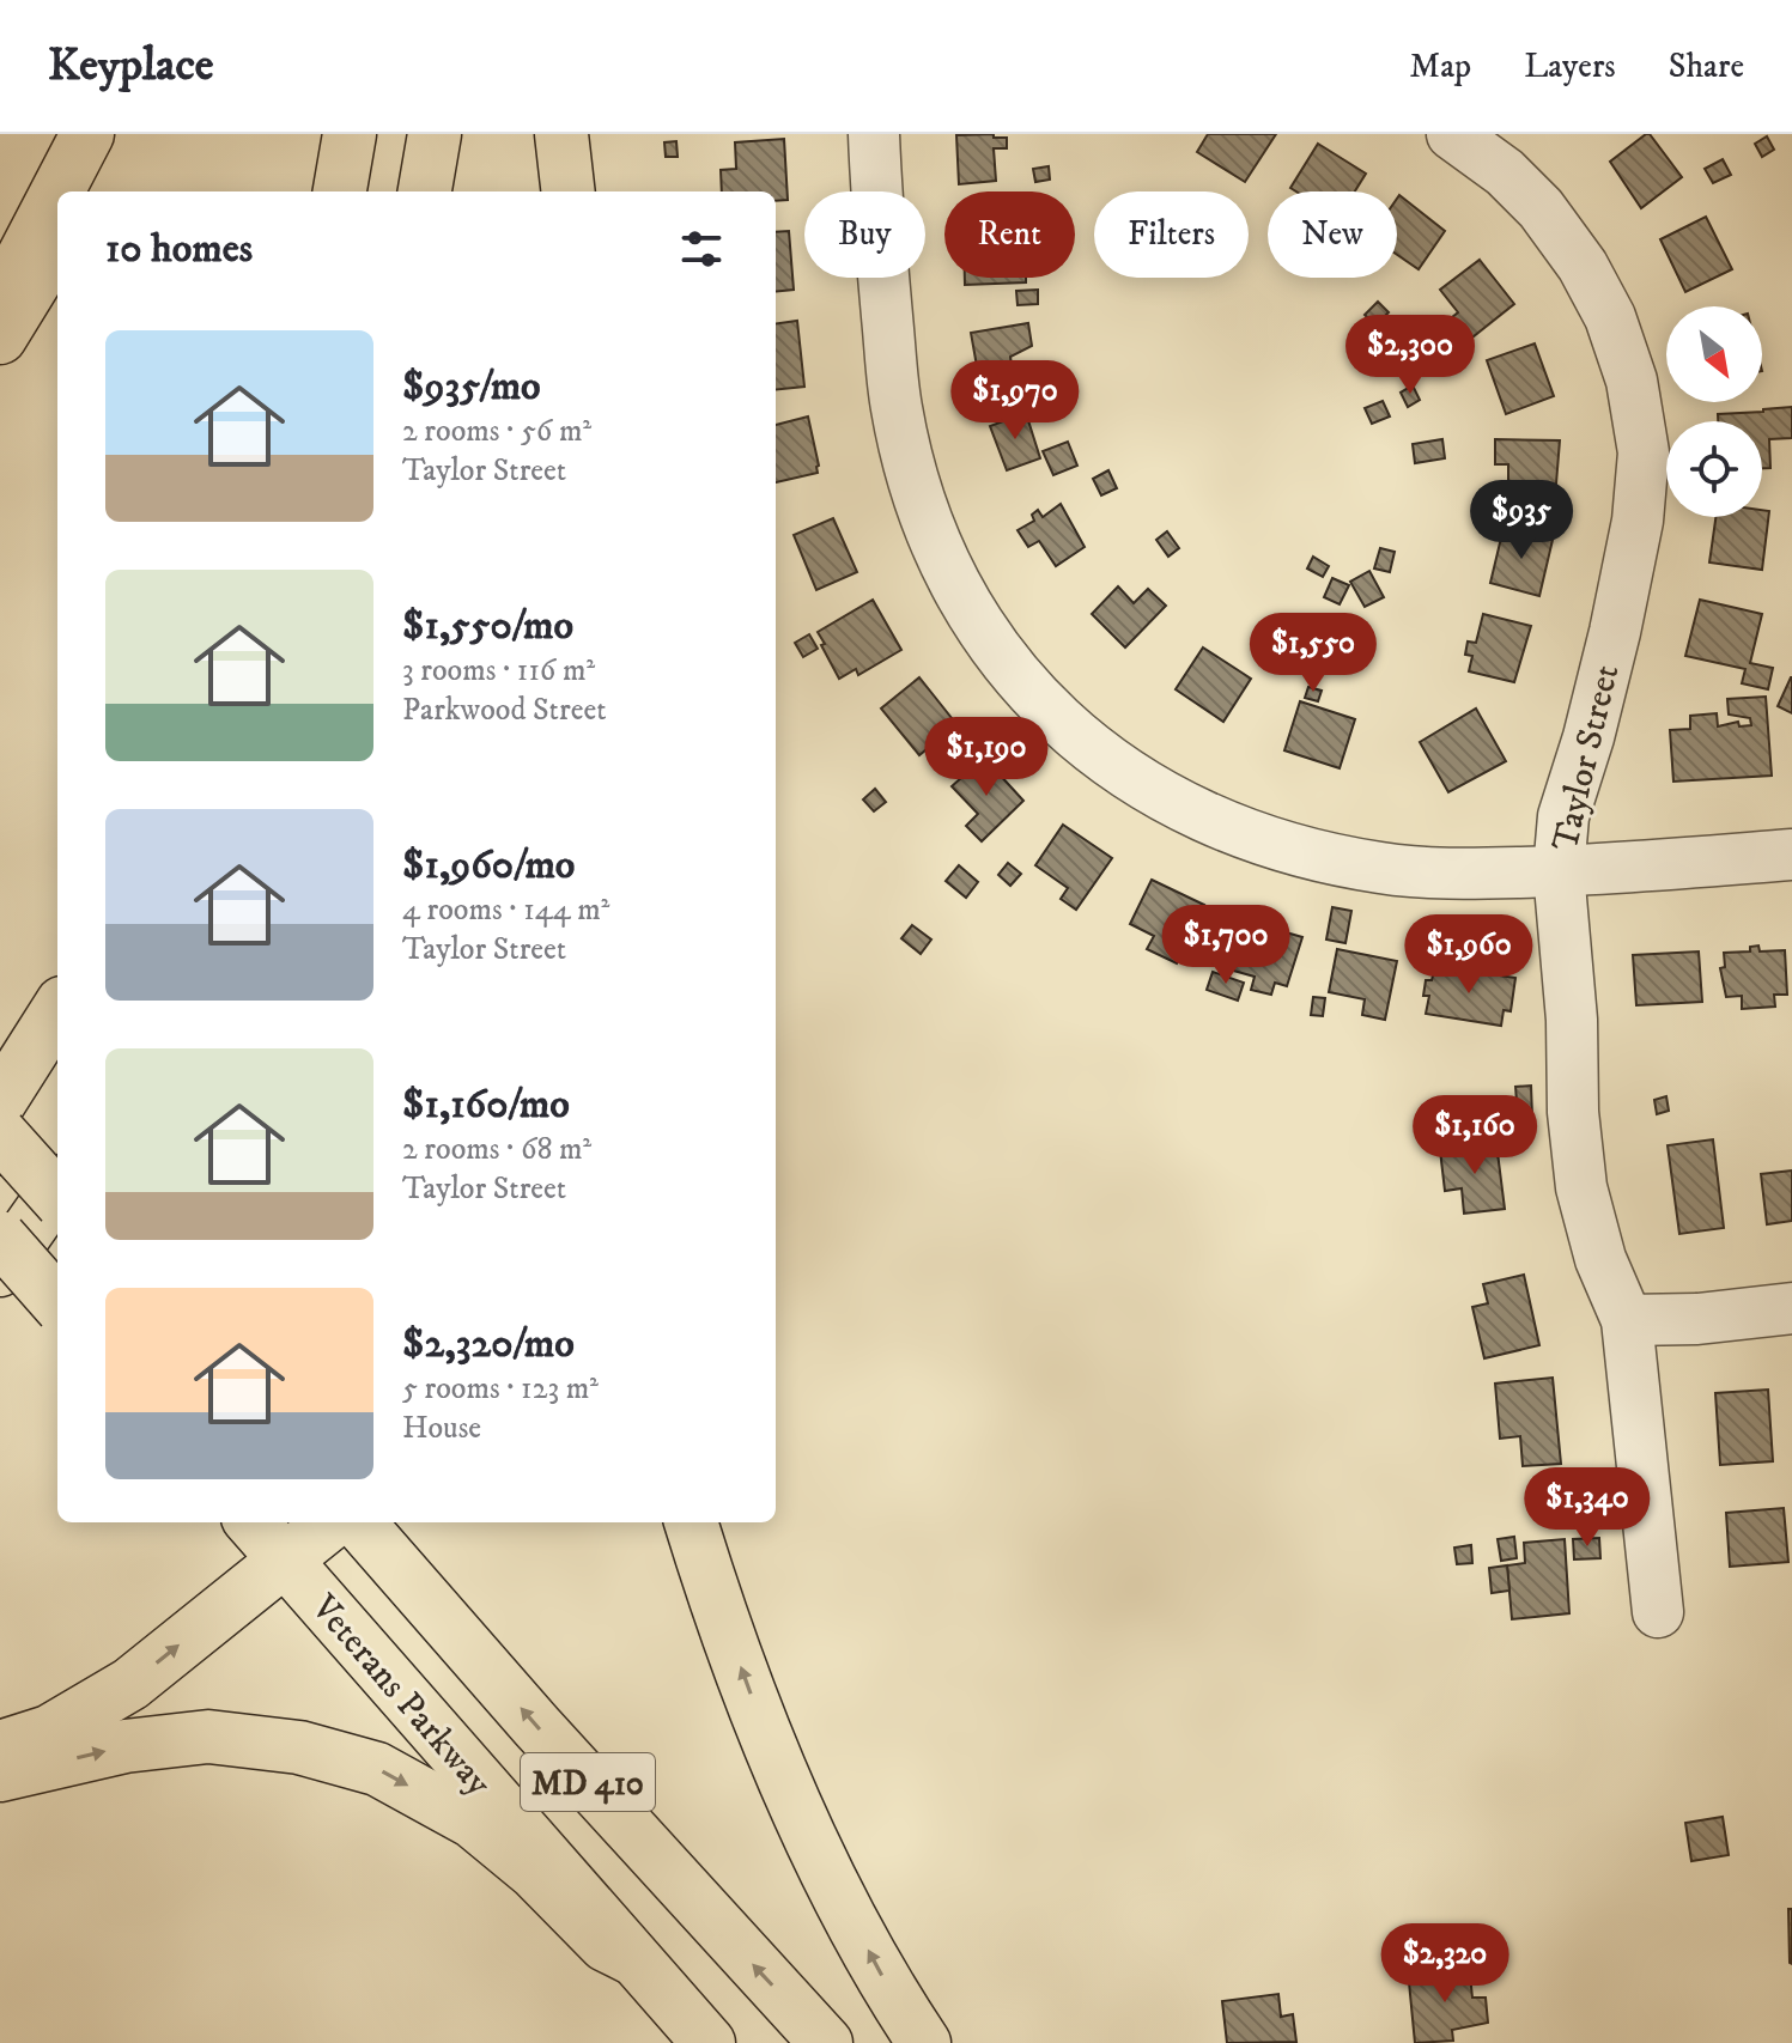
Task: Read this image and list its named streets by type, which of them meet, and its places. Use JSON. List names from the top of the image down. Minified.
{"streets":{"main road":["Veterans Parkway","MD 410"],"street":["Taylor Street"]},"north":"bottom right","page":{"header":"Keyplace","nav":["Map","Layers","Share"],"chip":["Buy","Rent","Filters","New"],"heading":"10 homes","list":[{"name":"$935/mo","note":"2 rooms · 56 m² · Taylor Street"},{"name":"$1,550/mo","note":"3 rooms · 116 m² · Parkwood Street"},{"name":"$1,960/mo","note":"4 rooms · 144 m² · Taylor Street"},{"name":"$1,160/mo","note":"2 rooms · 68 m² · Taylor Street"},{"name":"$2,320/mo","note":"5 rooms · 123 m² · House"}],"price":["$2,300","$1,970","$935","$1,550","$1,190","$1,700","$1,960","$1,160","$1,340","$2,320"]}}
